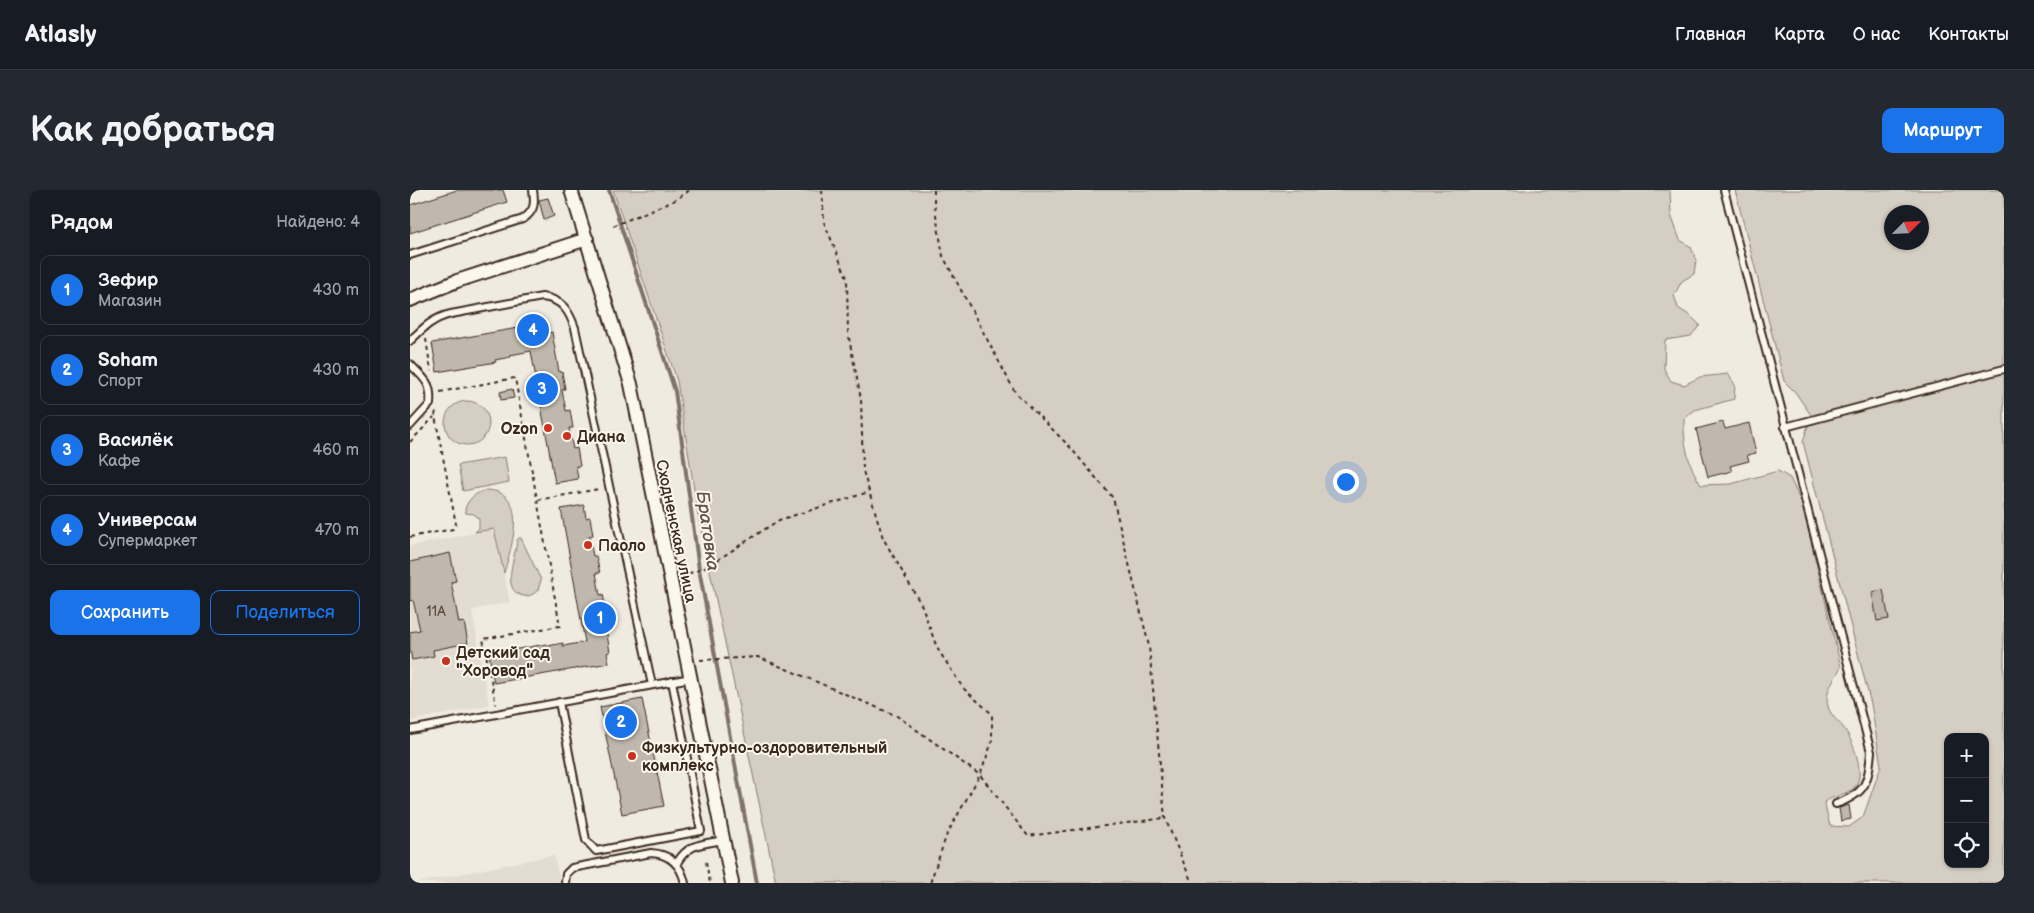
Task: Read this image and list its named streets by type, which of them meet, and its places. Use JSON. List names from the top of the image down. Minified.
{"streets":{"street":["Сходненская улица"]},"water":["Братовка"],"places":["Ozon","Диана","Паоло","Детский сад \"Хоровод\"","Физкультурно-оздоровительный комплекс"],"house_numbers":["11А"],"north":"top right","page":{"header":"Atlasly","nav":["Главная","Карта","О нас","Контакты"],"buttons":["Маршрут",["Сохранить","Поделиться"]],"title":"Как добраться","heading":["Рядом","Найдено: 4"],"list":[{"mark":"1","name":"Зефир","note":"Магазин","value":"430 m"},{"mark":"2","name":"Soham","note":"Спорт","value":"430 m"},{"mark":"3","name":"Василёк","note":"Кафе","value":"460 m"},{"mark":"4","name":"Универсам","note":"Супермаркет","value":"470 m"}],"pins":["4","3","1","2"],"map_buttons":["+","−"]}}
